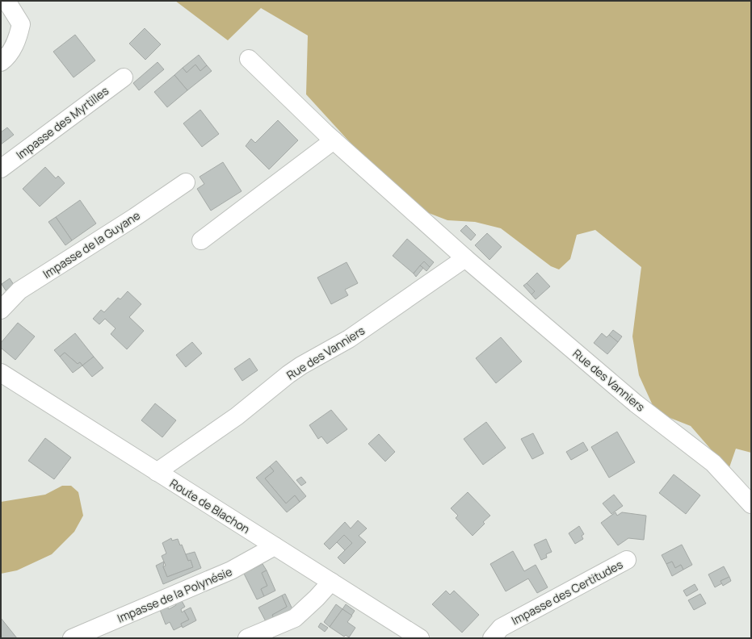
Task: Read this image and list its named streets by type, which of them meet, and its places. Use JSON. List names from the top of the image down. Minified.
{"streets":{"street":["Impasse des Myrtilles","Impasse de la Guyane","Rue des Vanniers","Route de Blachon","Impasse des Certitudes","Impasse de la Polynésie"]},"crossings":[["Rue des Vanniers","Route de Blachon"],["Route de Blachon","Impasse de la Polynésie"]]}
